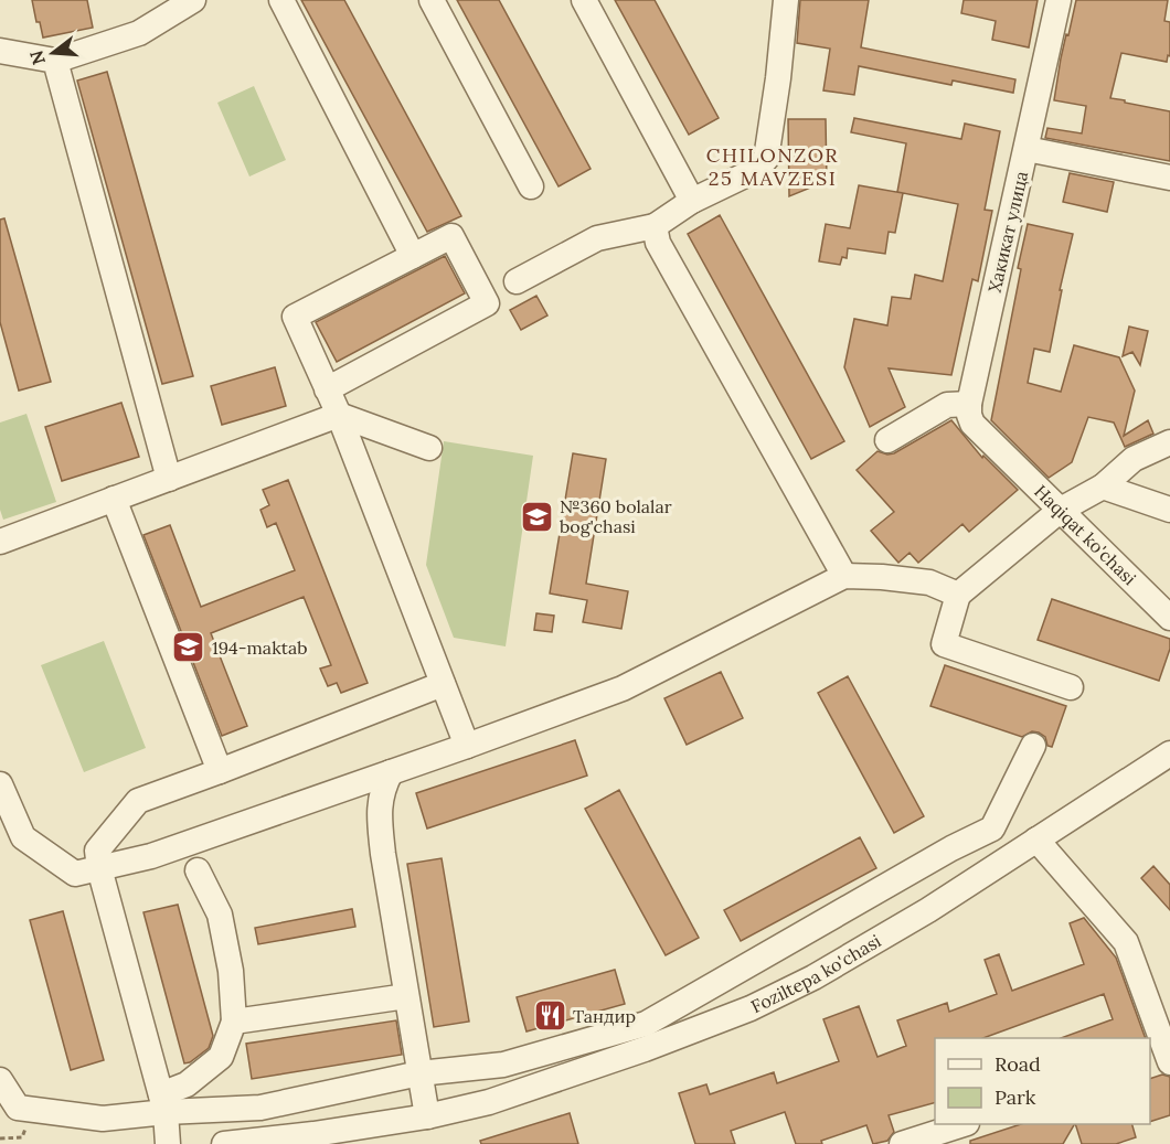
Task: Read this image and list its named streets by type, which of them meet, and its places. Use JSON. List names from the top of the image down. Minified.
{"streets":{"street":["Хакикат улица","Haqiqat ko'chasi","Foziltepa ko'chasi"]},"crossings":[["Хакикат улица","Haqiqat ko'chasi"]],"districts":["CHILONZOR 25 MAVZESI"],"places":{"school or university":["№360 bolalar bog'chasi","194-maktab"],"restaurant":["Тандир"]},"legend":["Road","Park"],"north":"left"}
